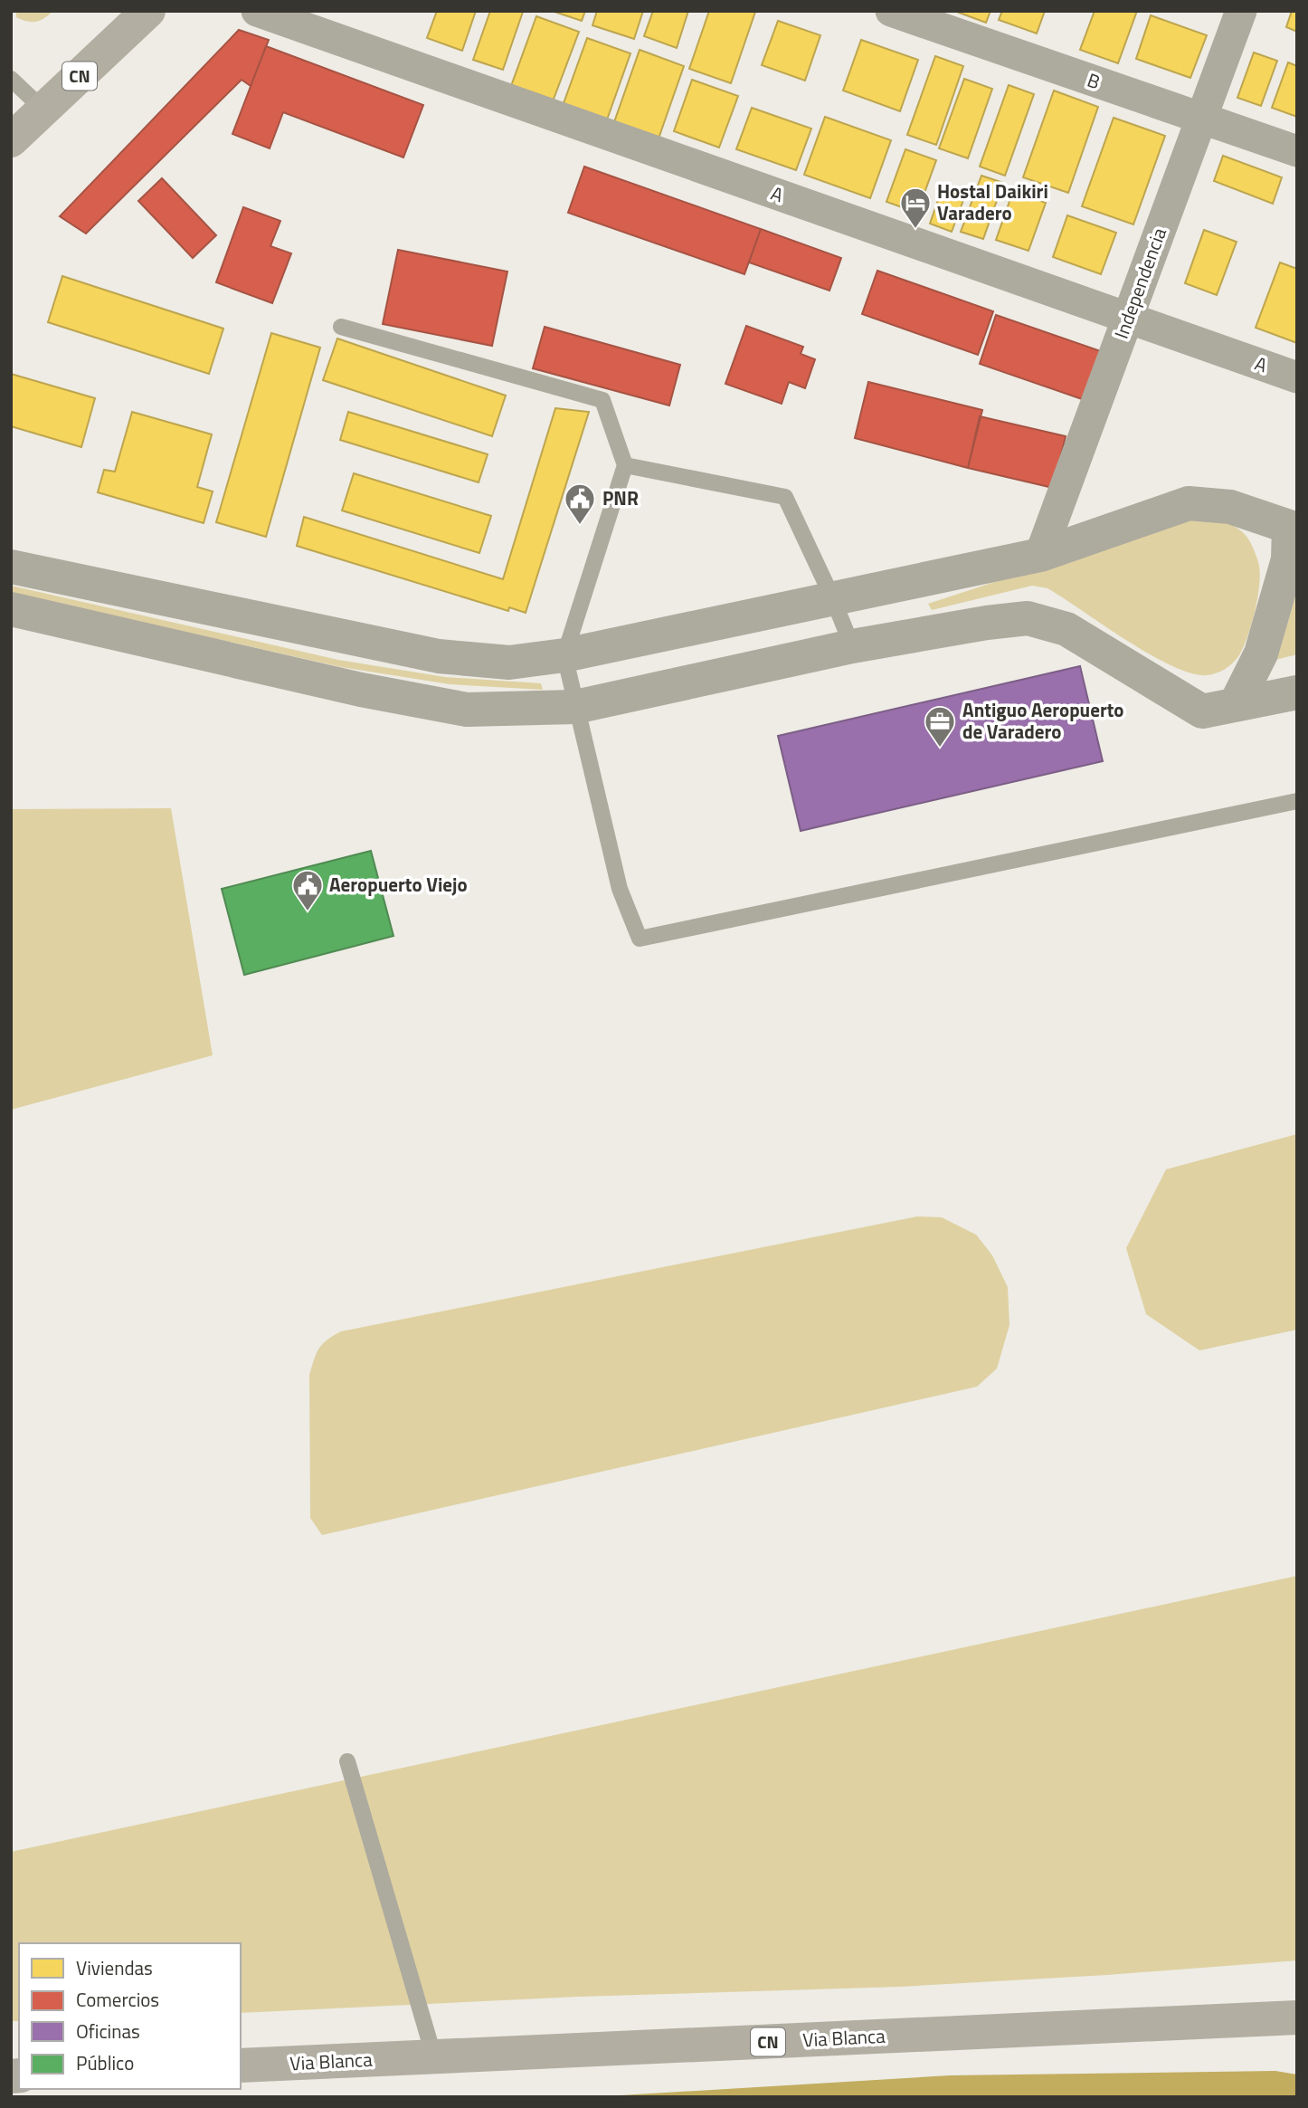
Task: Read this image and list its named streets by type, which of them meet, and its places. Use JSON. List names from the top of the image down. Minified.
{"streets":{"highway":["CN","Via Blanca"],"street":["B","A","Independencia"]},"crossings":[["B","Independencia"],["A","Independencia"]],"places":{"hotel":["Hostal Daikiri Varadero"],"public building":["PNR","Aeropuerto Viejo"],"office":["Antiguo Aeropuerto de Varadero"]},"legend":["Viviendas","Comercios","Oficinas","Público"]}
